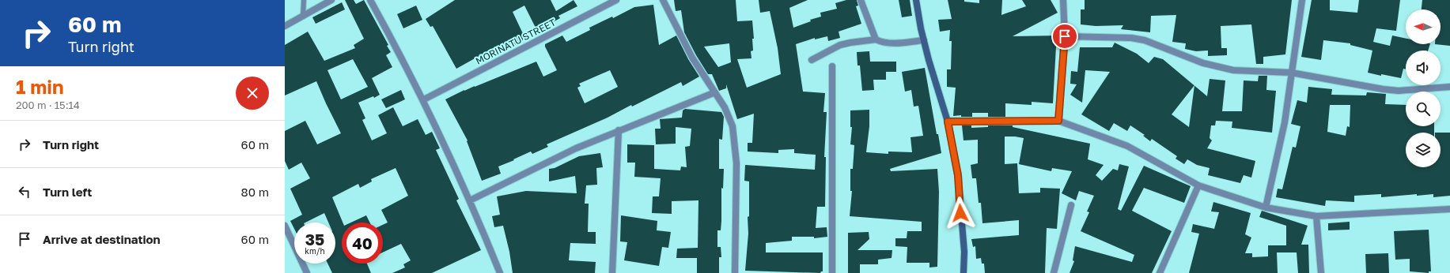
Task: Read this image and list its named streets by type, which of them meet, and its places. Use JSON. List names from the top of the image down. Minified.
{"streets":{"street":["MORINATU STREET"]},"north":"left","page":{"turn":["60 m","Turn right"],"heading":["1 min","200 m · 15:14"],"list":[{"name":"Turn right","value":"60 m"},{"name":"Turn left","value":"80 m"},{"name":"Arrive at destination","value":"60 m"}],"speed":"35 km/h","limit":"40"}}
